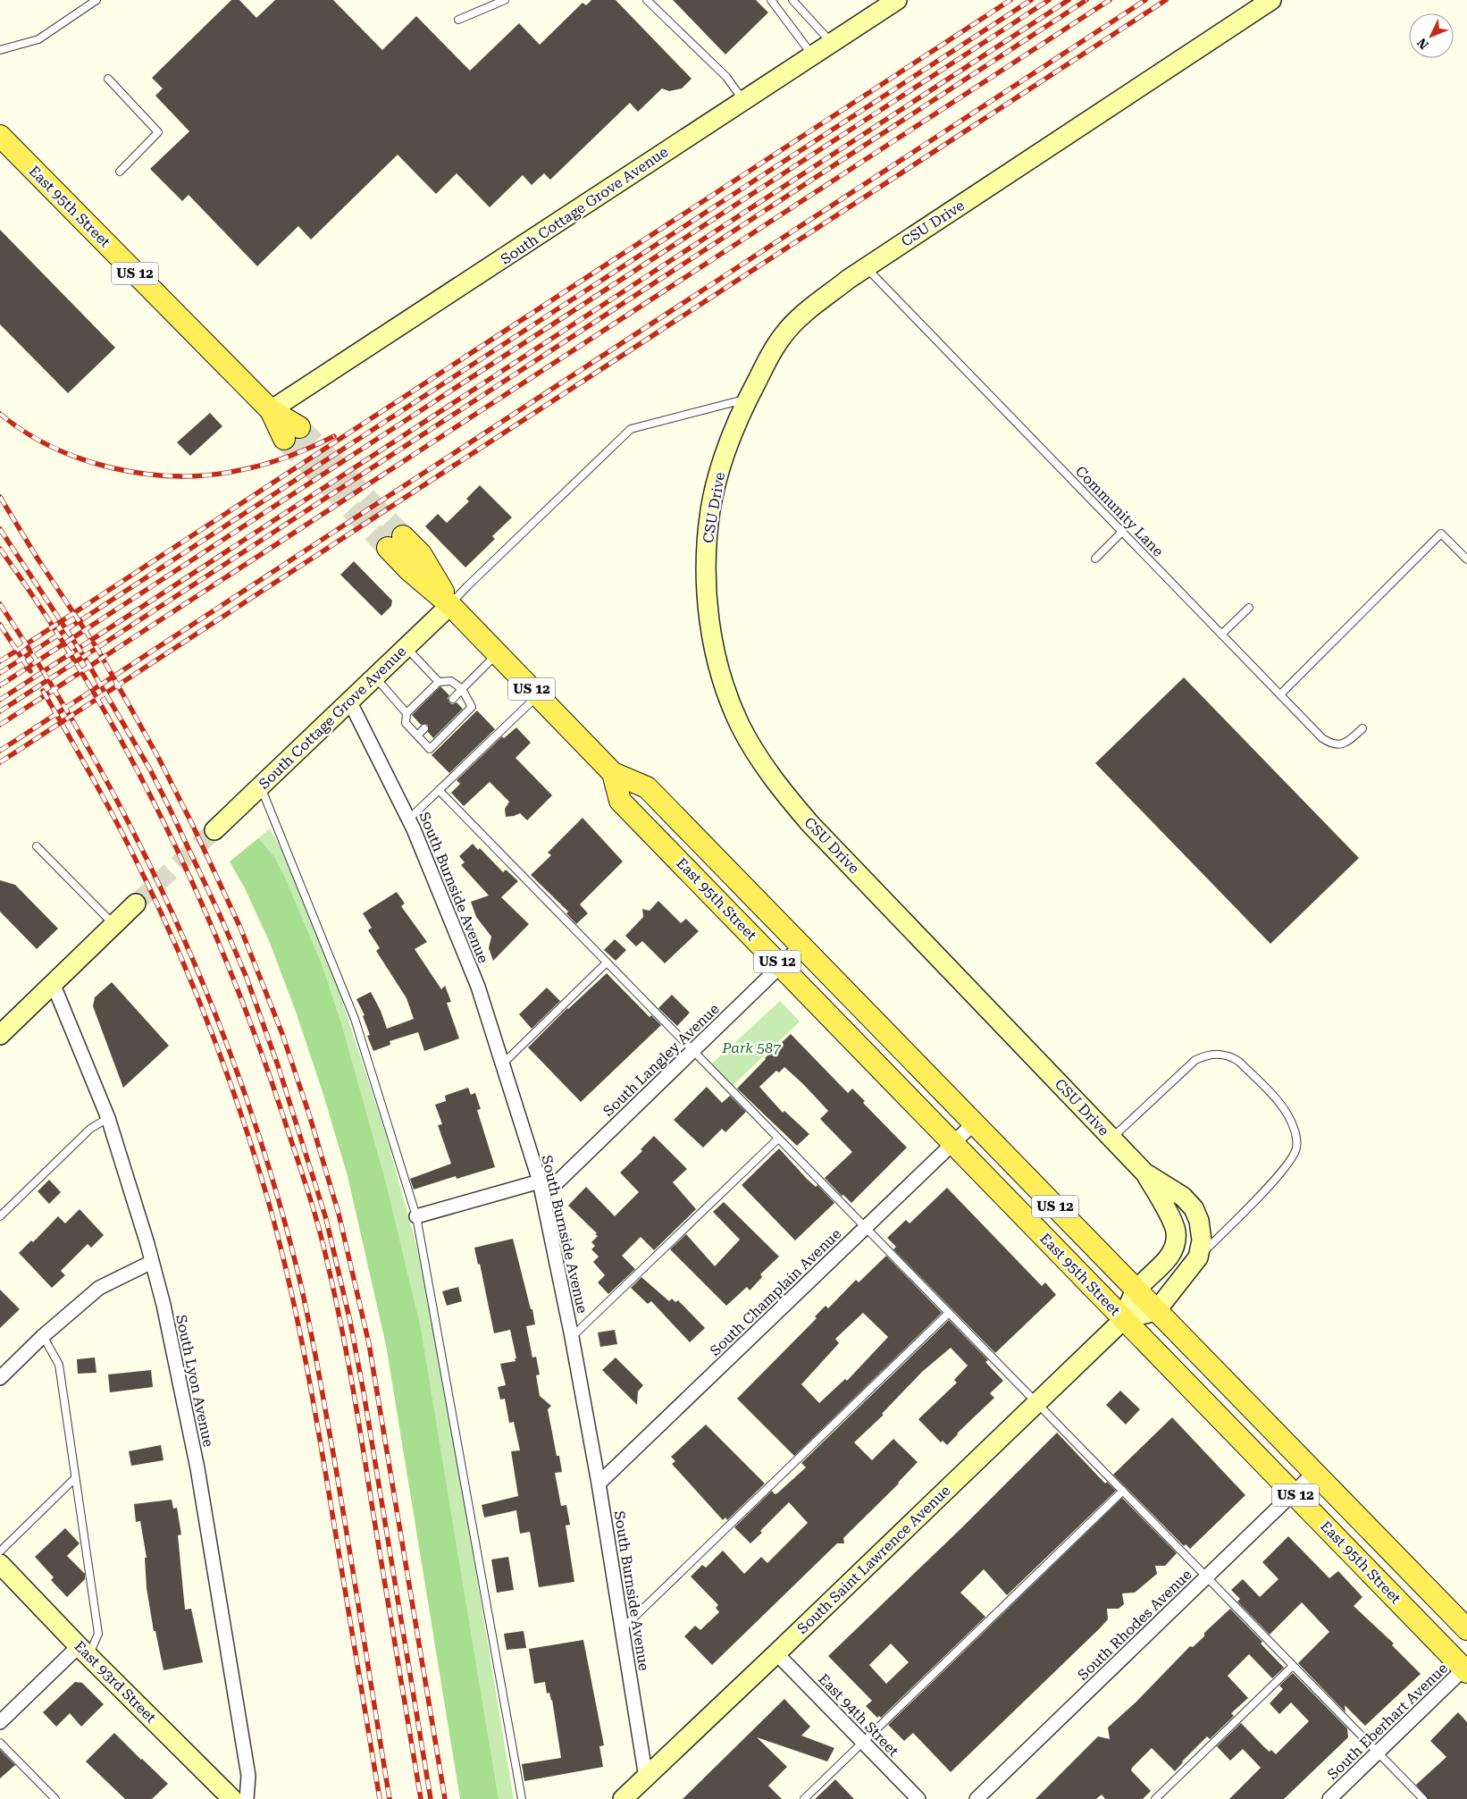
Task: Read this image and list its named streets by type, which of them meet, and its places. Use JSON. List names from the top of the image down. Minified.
{"streets":{"main road":["East 95th Street","US 12"],"street":["South Cottage Grove Avenue","CSU Drive","South Burnside Avenue","South Langley Avenue","South Champlain Avenue","South Lyon Avenue","South Saint Lawrence Avenue","South Rhodes Avenue","East 93rd Street","East 94th Street","South Eberhart Avenue"],"lane":["Community Lane"]},"crossings":[["South Cottage Grove Avenue","East 95th Street"],["South Cottage Grove Avenue","South Burnside Avenue"],["East 95th Street","South Langley Avenue"],["East 95th Street","South Champlain Avenue"],["East 95th Street","South Saint Lawrence Avenue"],["East 95th Street","South Rhodes Avenue"],["East 95th Street","South Eberhart Avenue"],["CSU Drive","Community Lane"],["South Burnside Avenue","South Langley Avenue"],["South Burnside Avenue","South Champlain Avenue"],["South Burnside Avenue","South Saint Lawrence Avenue"],["South Saint Lawrence Avenue","East 94th Street"]],"parks":["Park 587"],"north":"bottom left"}
